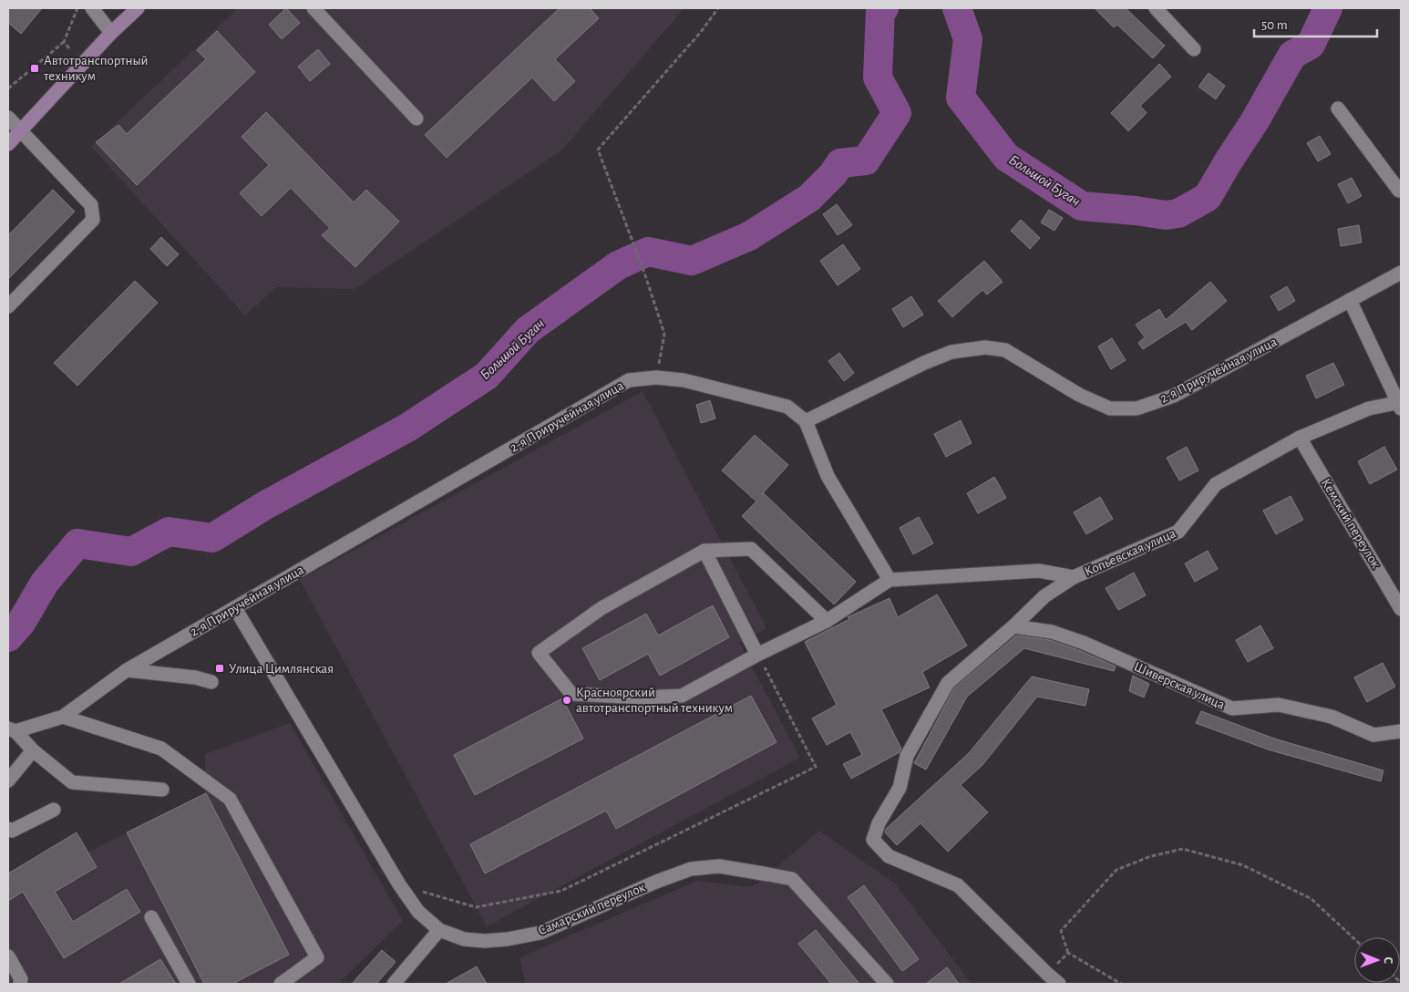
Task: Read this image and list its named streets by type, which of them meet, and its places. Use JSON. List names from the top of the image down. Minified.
{"streets":{"street":["2-я Приручейная улица","Кемский переулок","Копьевская улица","Шиверская улица","Самарский переулок"]},"crossings":[["2-я Приручейная улица","Самарский переулок"],["Кемский переулок","Копьевская улица"]],"water":["Большой Бугач"],"places":{"transit":["Автотранспортный техникум","Улица Цимлянская"],"other":["Красноярский автотранспортный техникум"]},"scale_bar":"50 m","north":"right"}
